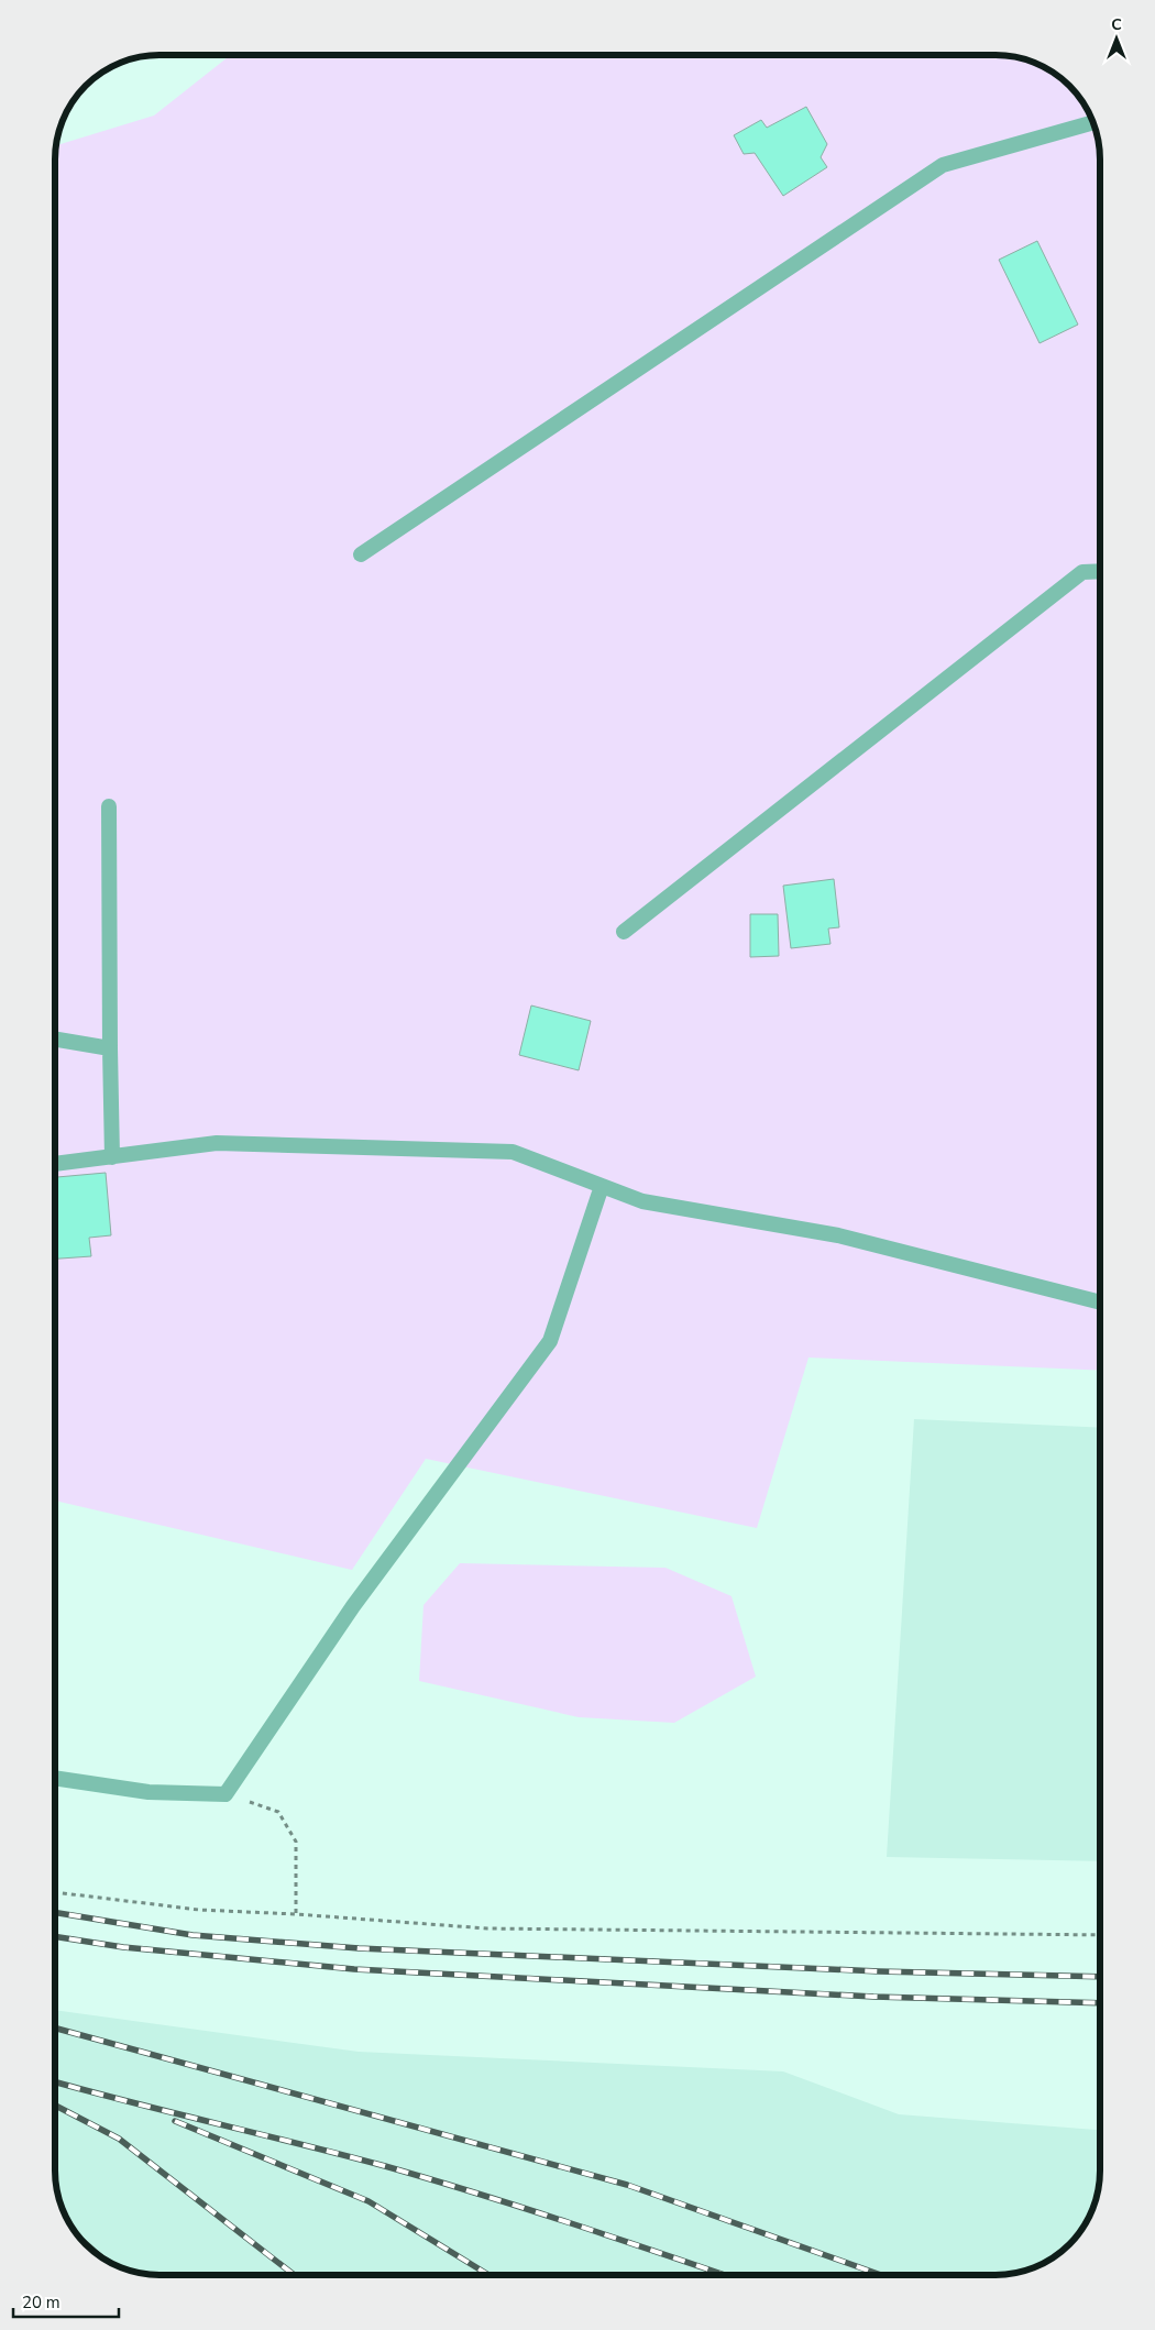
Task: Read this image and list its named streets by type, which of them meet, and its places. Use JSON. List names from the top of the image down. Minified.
{"scale_bar":"20 m","north":"top"}
